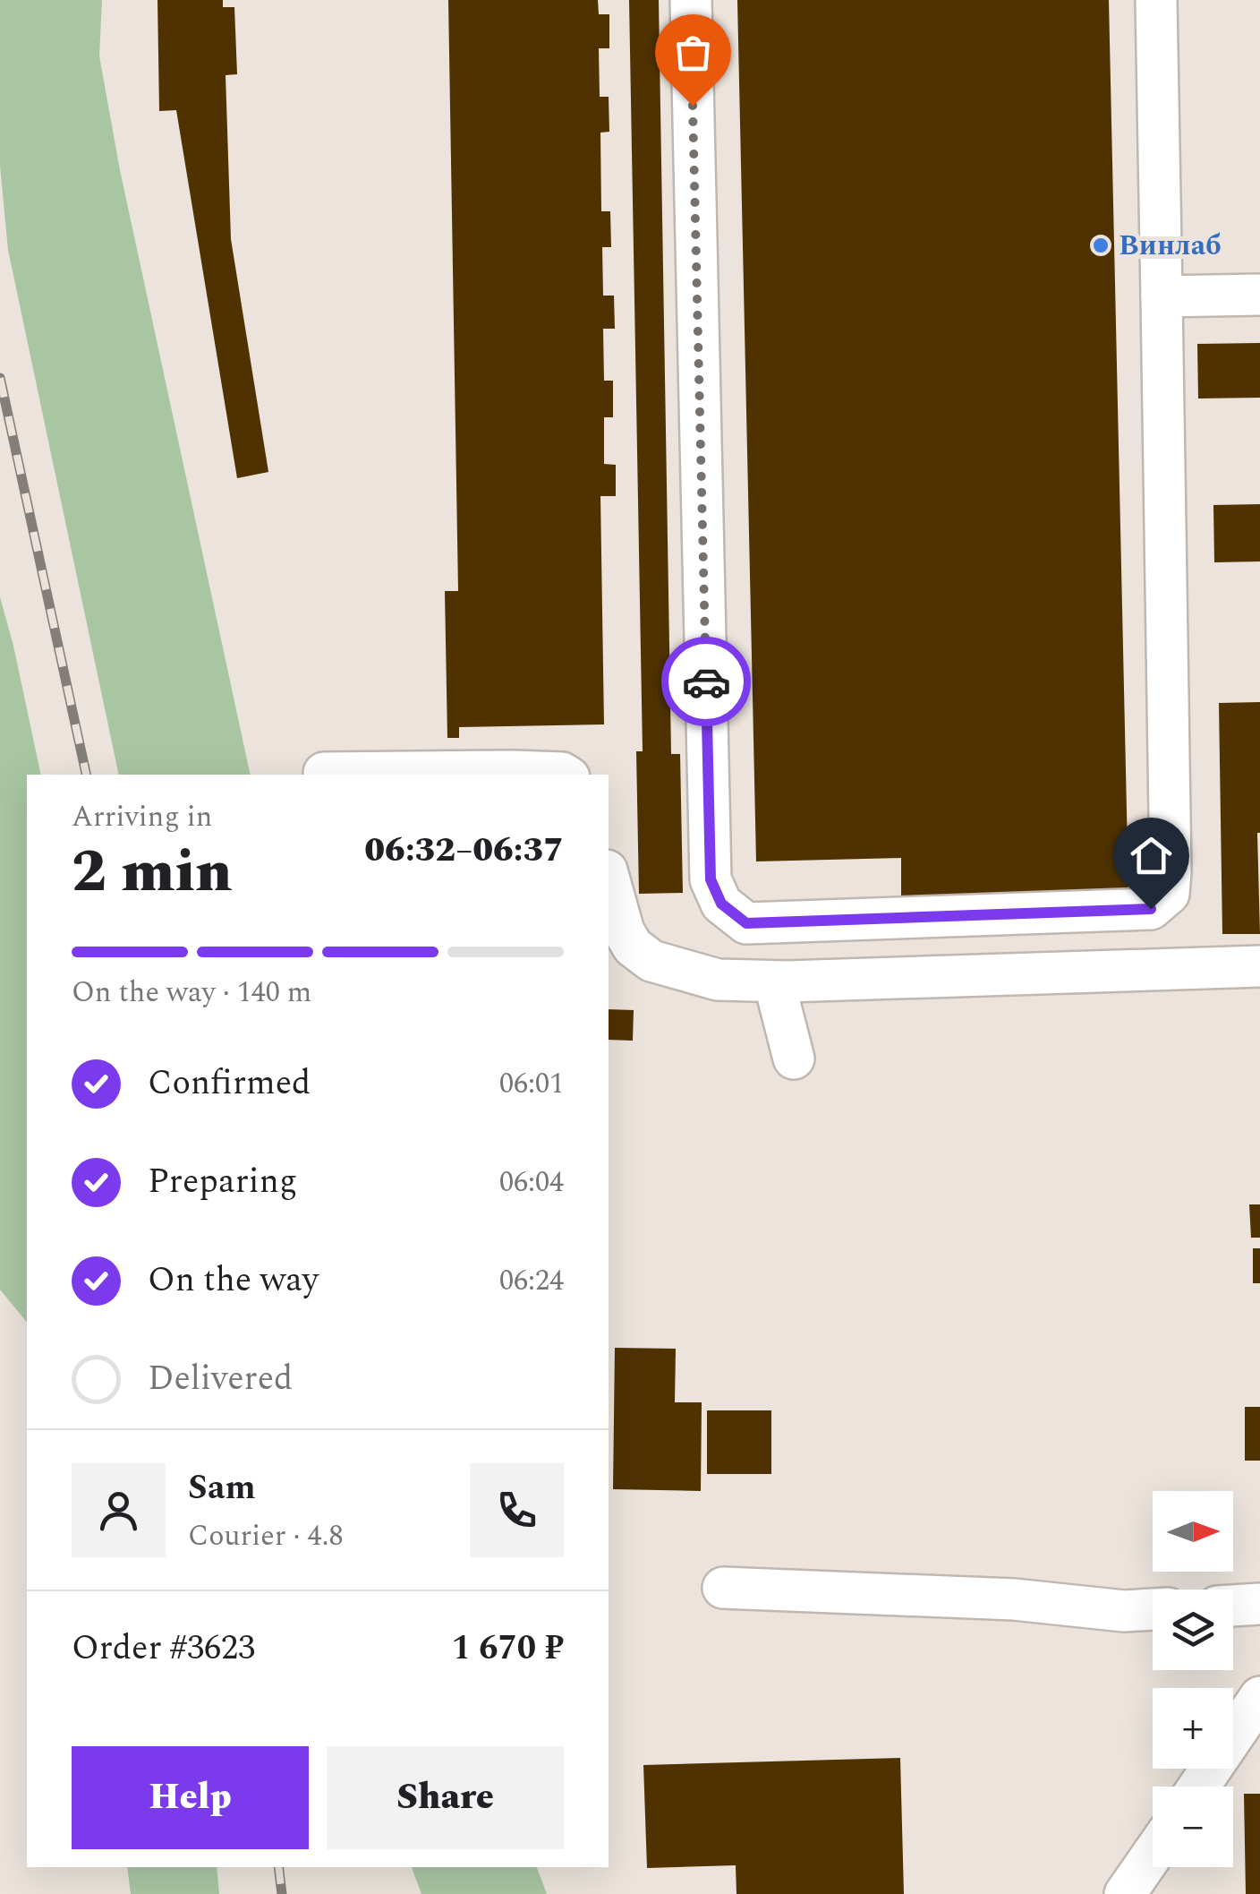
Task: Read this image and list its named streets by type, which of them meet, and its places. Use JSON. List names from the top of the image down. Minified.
{"places":["Винлаб"],"north":"right","page":{"heading":["2 min","Arriving in","06:32–06:37"],"panel":["Sam","Courier · 4.8","Order #3623","1 670 ₽"],"bar":"On the way · 140 m","list":[["Confirmed","06:01"],["Preparing","06:04"],["On the way","06:24"],"Delivered"],"map_buttons":["+","−"],"buttons":["Help","Share"]}}
